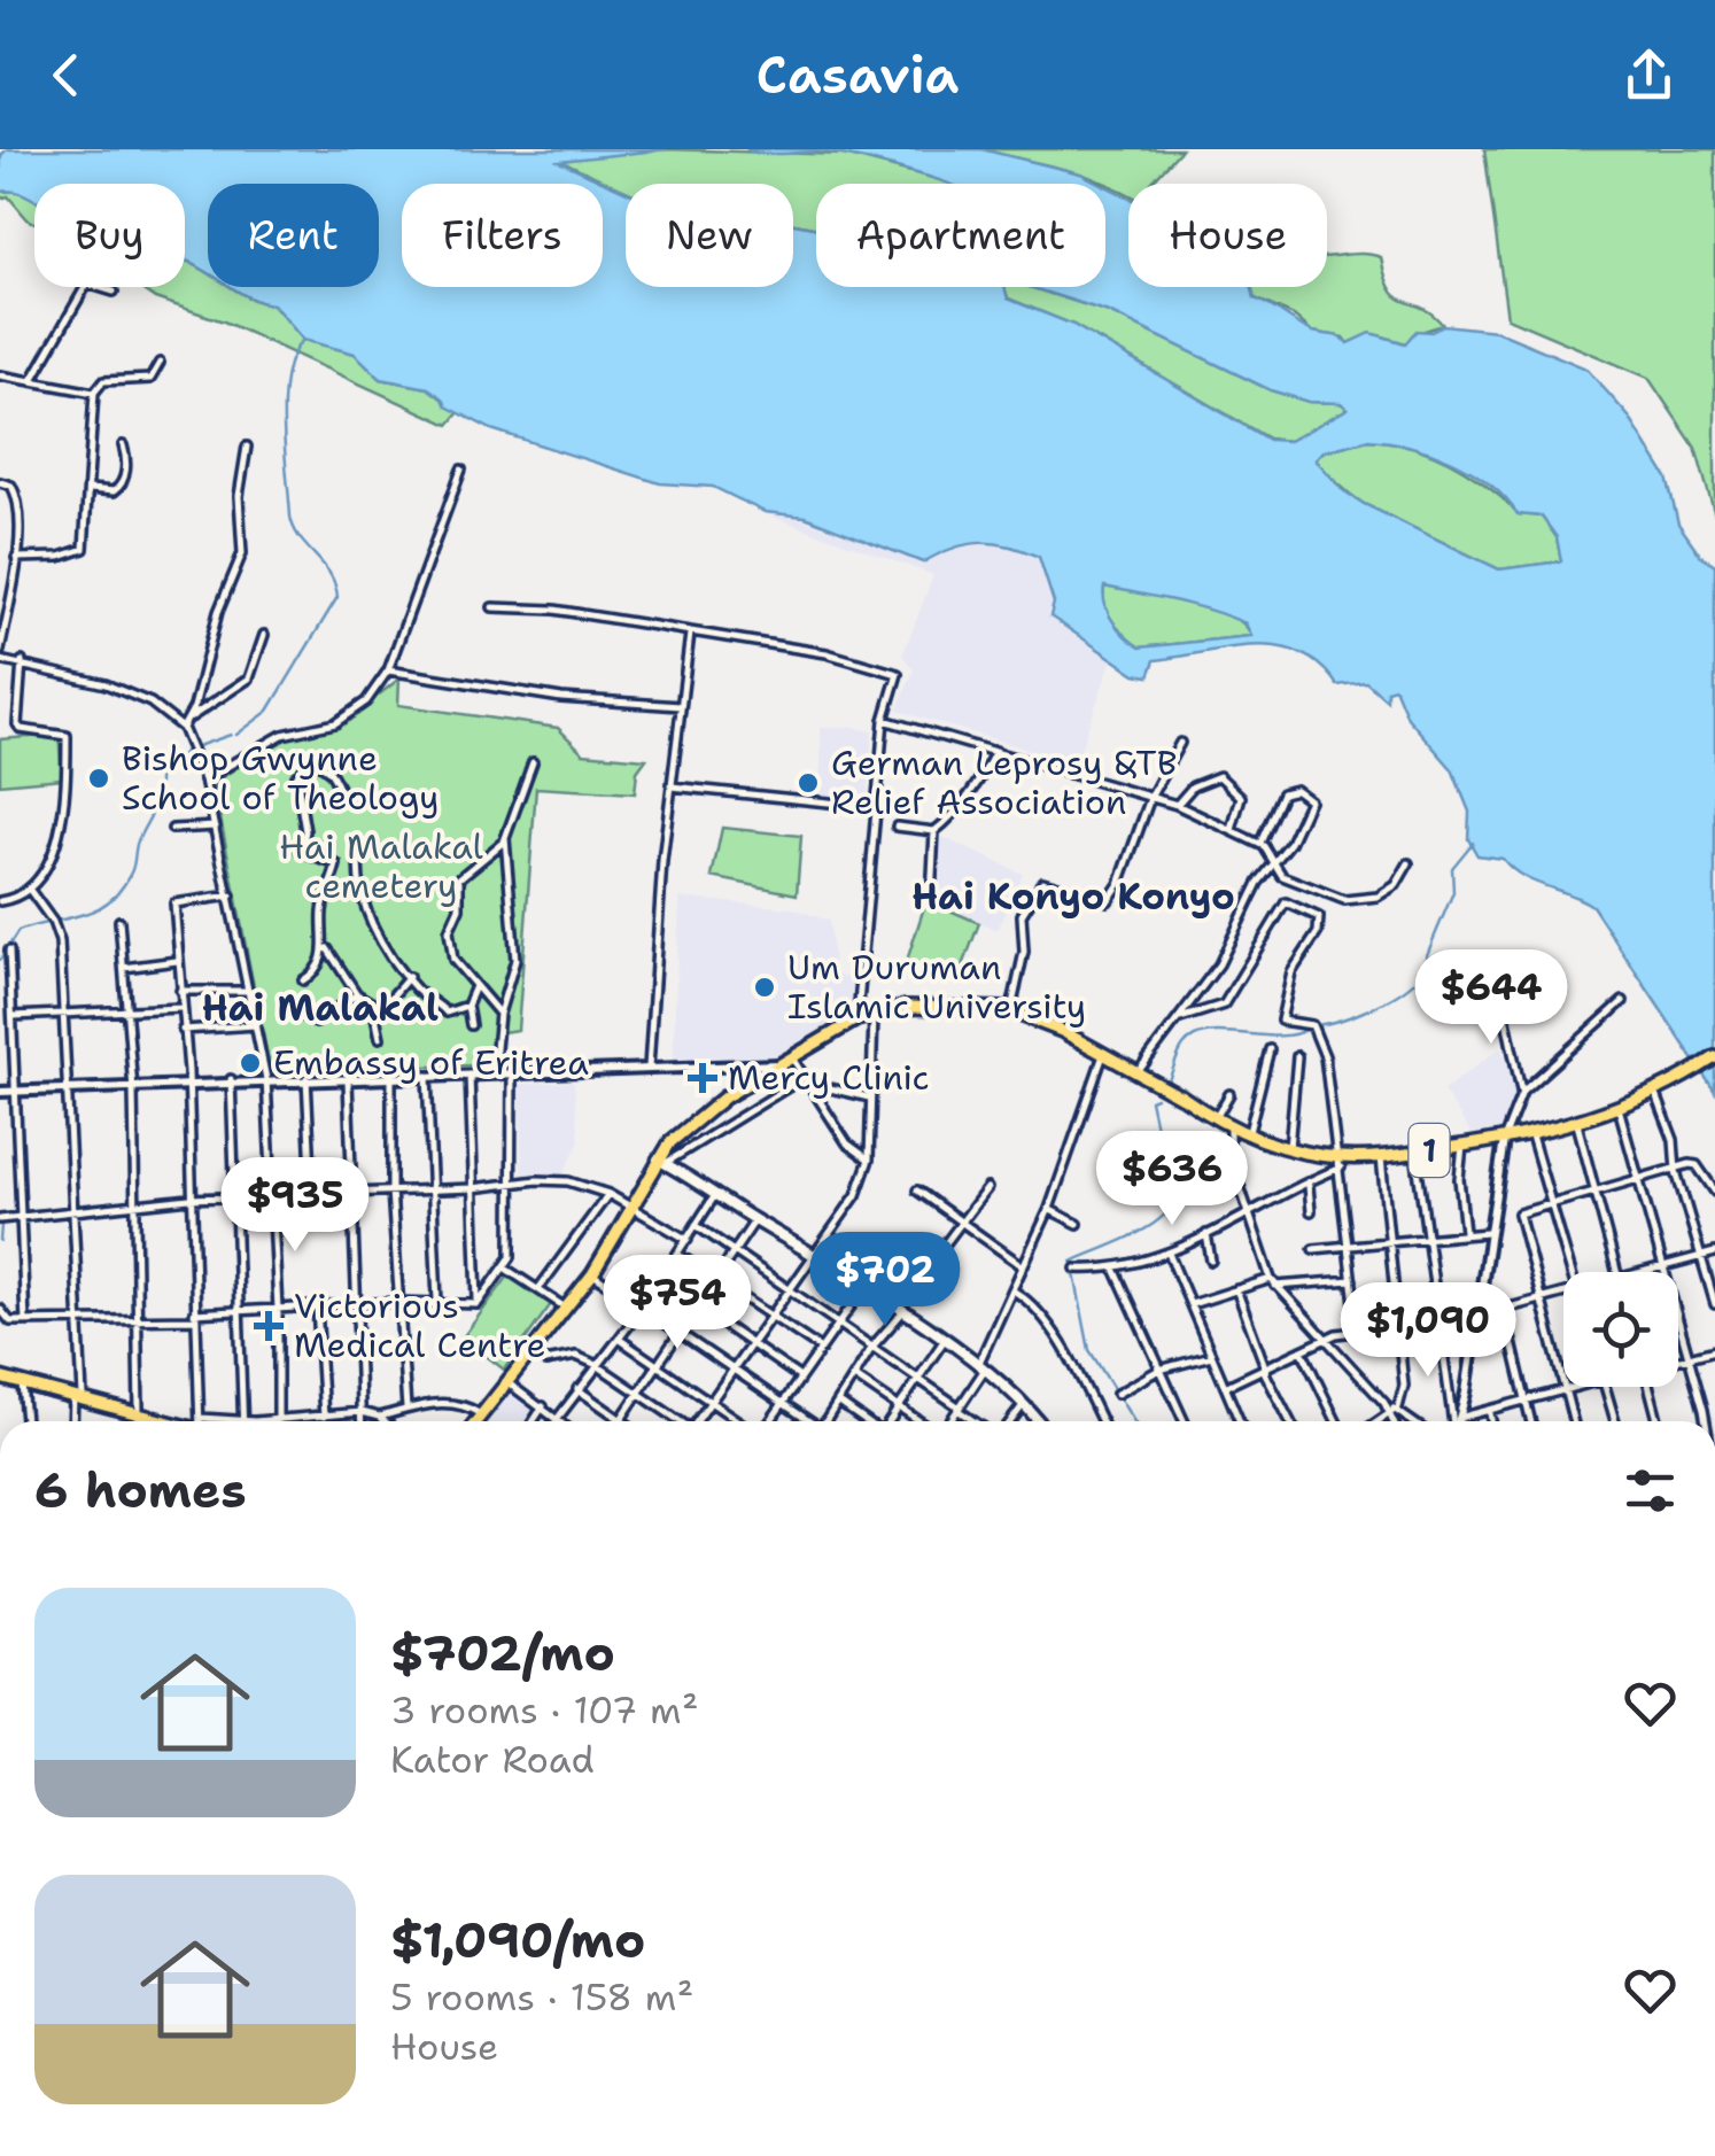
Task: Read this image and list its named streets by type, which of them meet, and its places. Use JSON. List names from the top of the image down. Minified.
{"streets":{"main road":["1"]},"districts":["Hai Konyo Konyo","Hai Malakal"],"parks":["Hai Malakal cemetery"],"places":{"other":["Bishop Gwynne School of Theology","German Leprosy &TB Relief Association","Um Duruman Islamic University","Embassy of Eritrea"],"health":["Mercy Clinic","Victorious Medical Centre"]},"page":{"header":"Casavia","chip":["Buy","Rent","Filters","New","Apartment","House"],"price":["$644","$636","$935","$702","$754","$1,090"],"heading":"6 homes","list":[{"name":"$702/mo","note":"3 rooms · 107 m² · Kator Road"},{"name":"$1,090/mo","note":"5 rooms · 158 m² · House"}]}}
